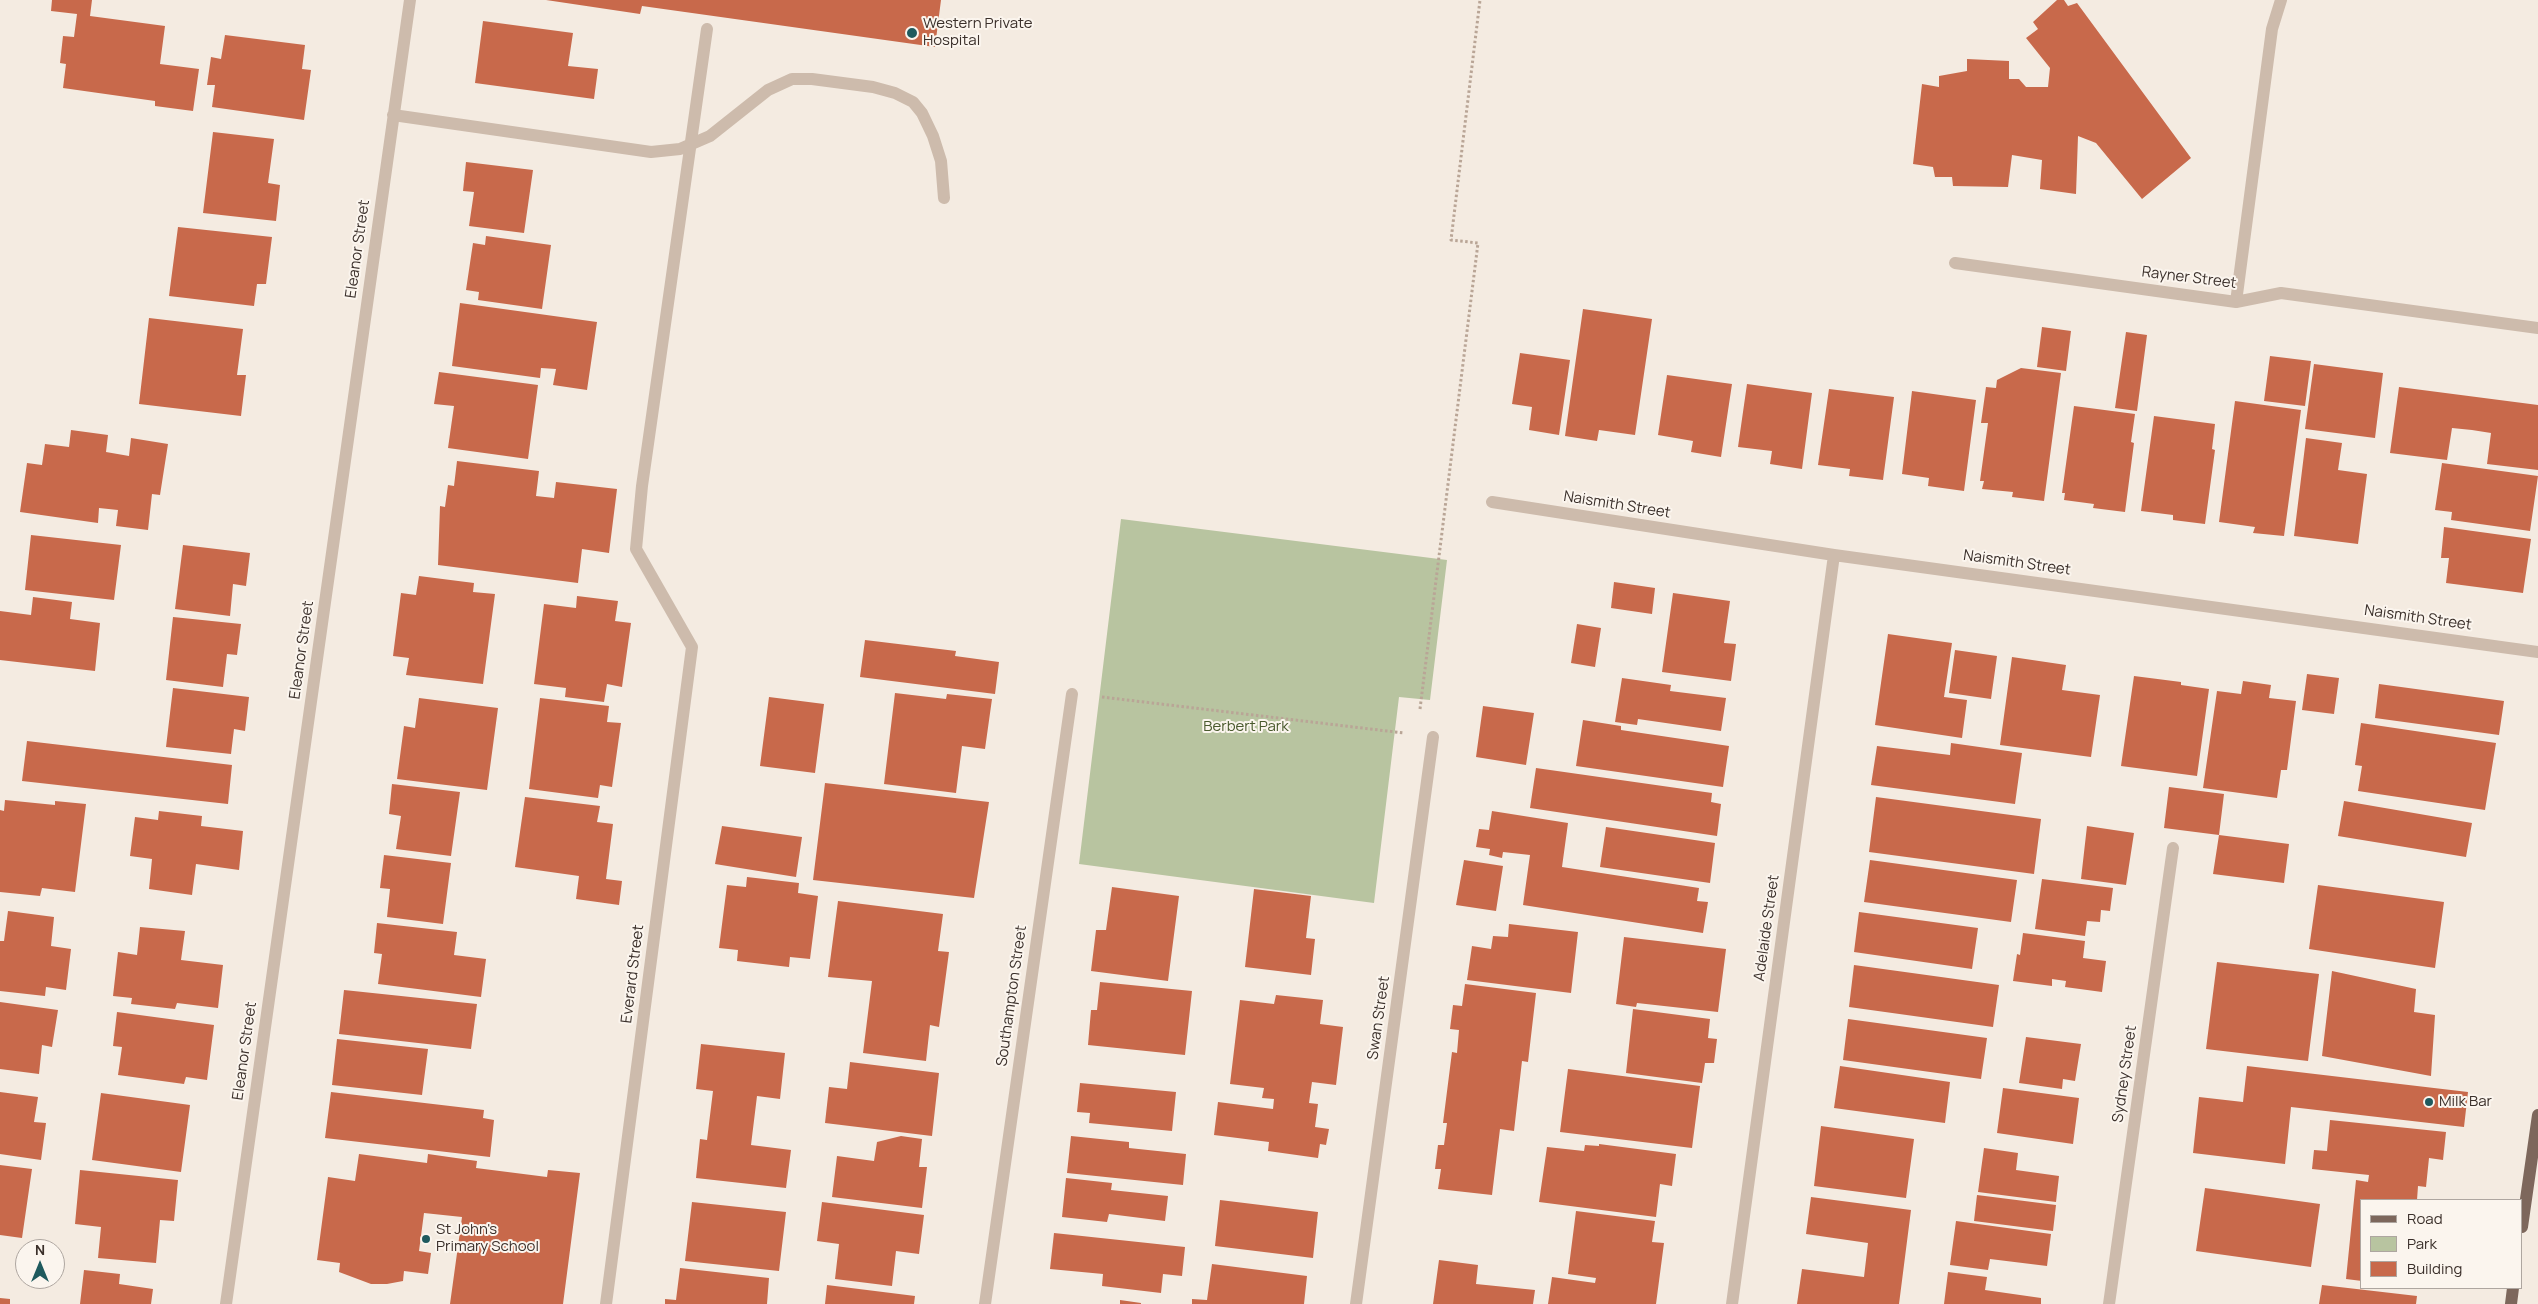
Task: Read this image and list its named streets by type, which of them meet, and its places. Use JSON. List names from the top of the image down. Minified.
{"streets":{"street":["Eleanor Street","Rayner Street","Naismith Street","Adelaide Street","Everard Street","Southampton Street","Swan Street","Sydney Street"]},"crossings":[["Naismith Street","Adelaide Street"]],"parks":["Berbert Park"],"places":["Western Private Hospital","Milk Bar","St John's Primary School"],"legend":["Road","Park","Building"],"north":"top"}
